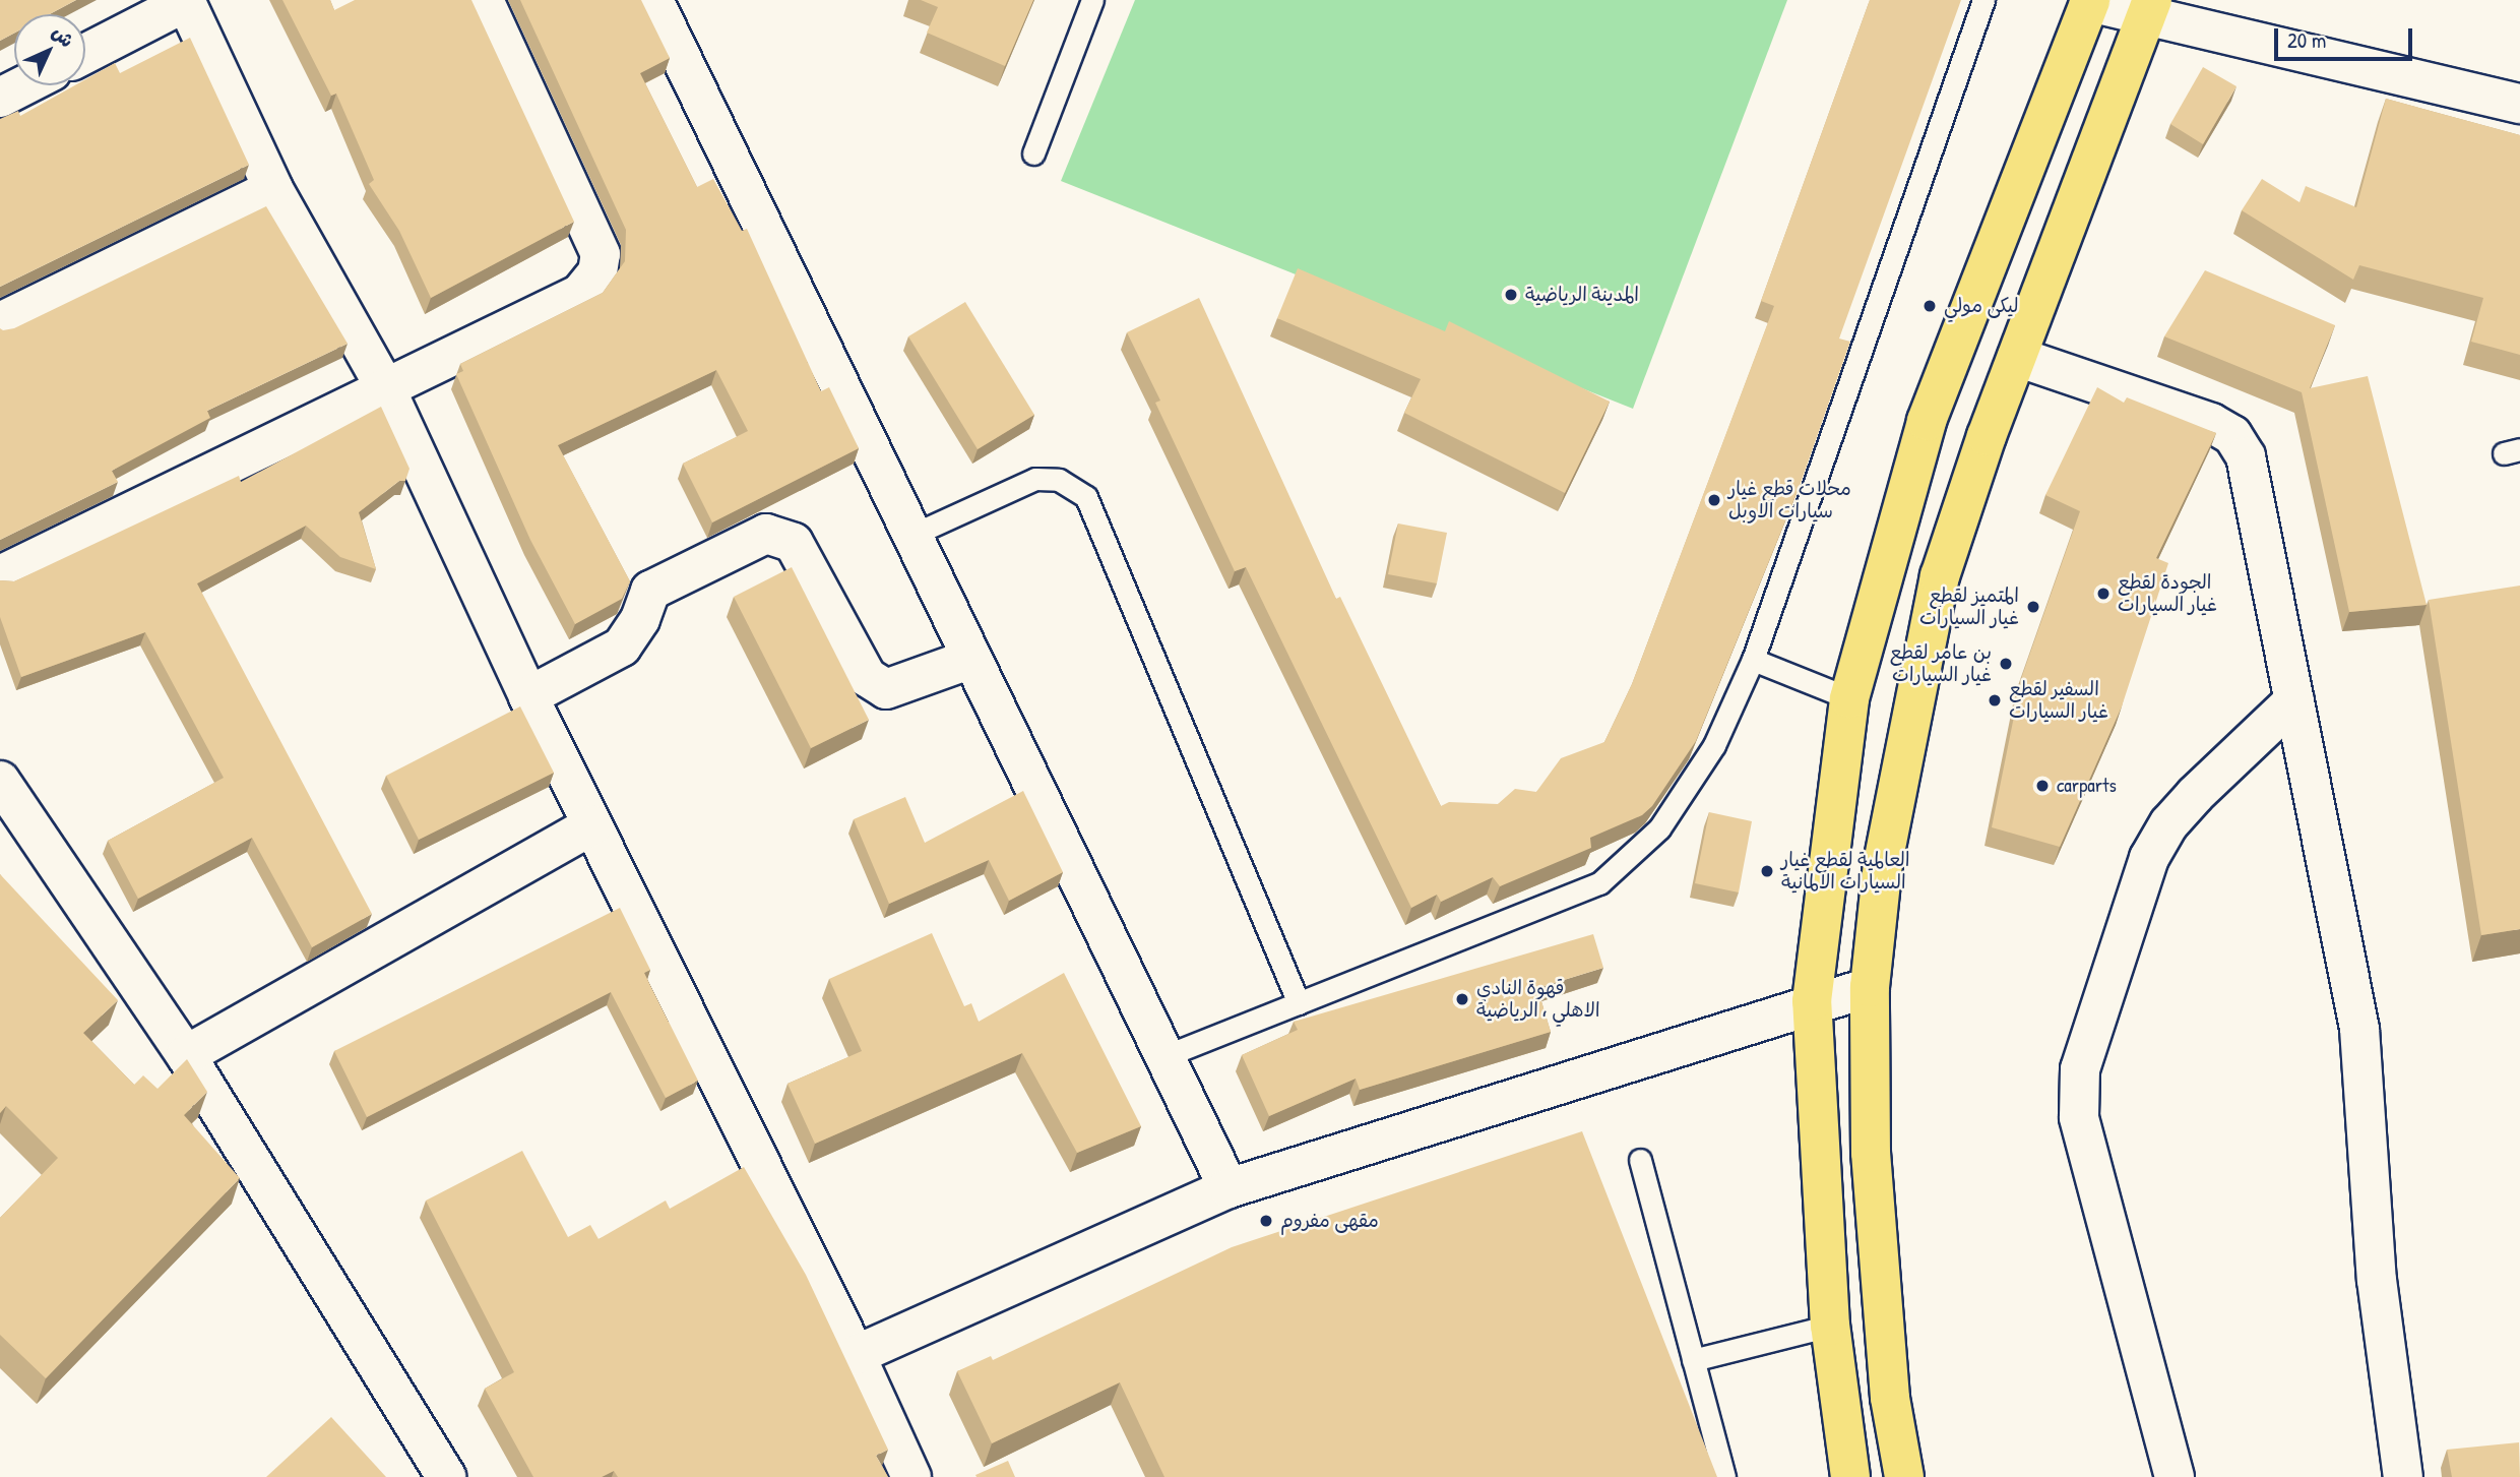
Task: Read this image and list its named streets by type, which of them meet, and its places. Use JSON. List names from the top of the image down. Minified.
{"places":["المدينة الرياضية","ليكى مولي","محلات قطع غيار سيارات الاوبل","الجودة لقطع غيار السيارات","المتميز لقطع غيار السيارات","بن عامر لقطع غيار السيارات","السفير لقطع غيار السيارات","carparts","العالمية لقطع غيار السيارات الالمانية","قهوة النادي الاهلي ، الرياضية","مقهى مفروم"],"scale_bar":"20 m","north":"top right"}
